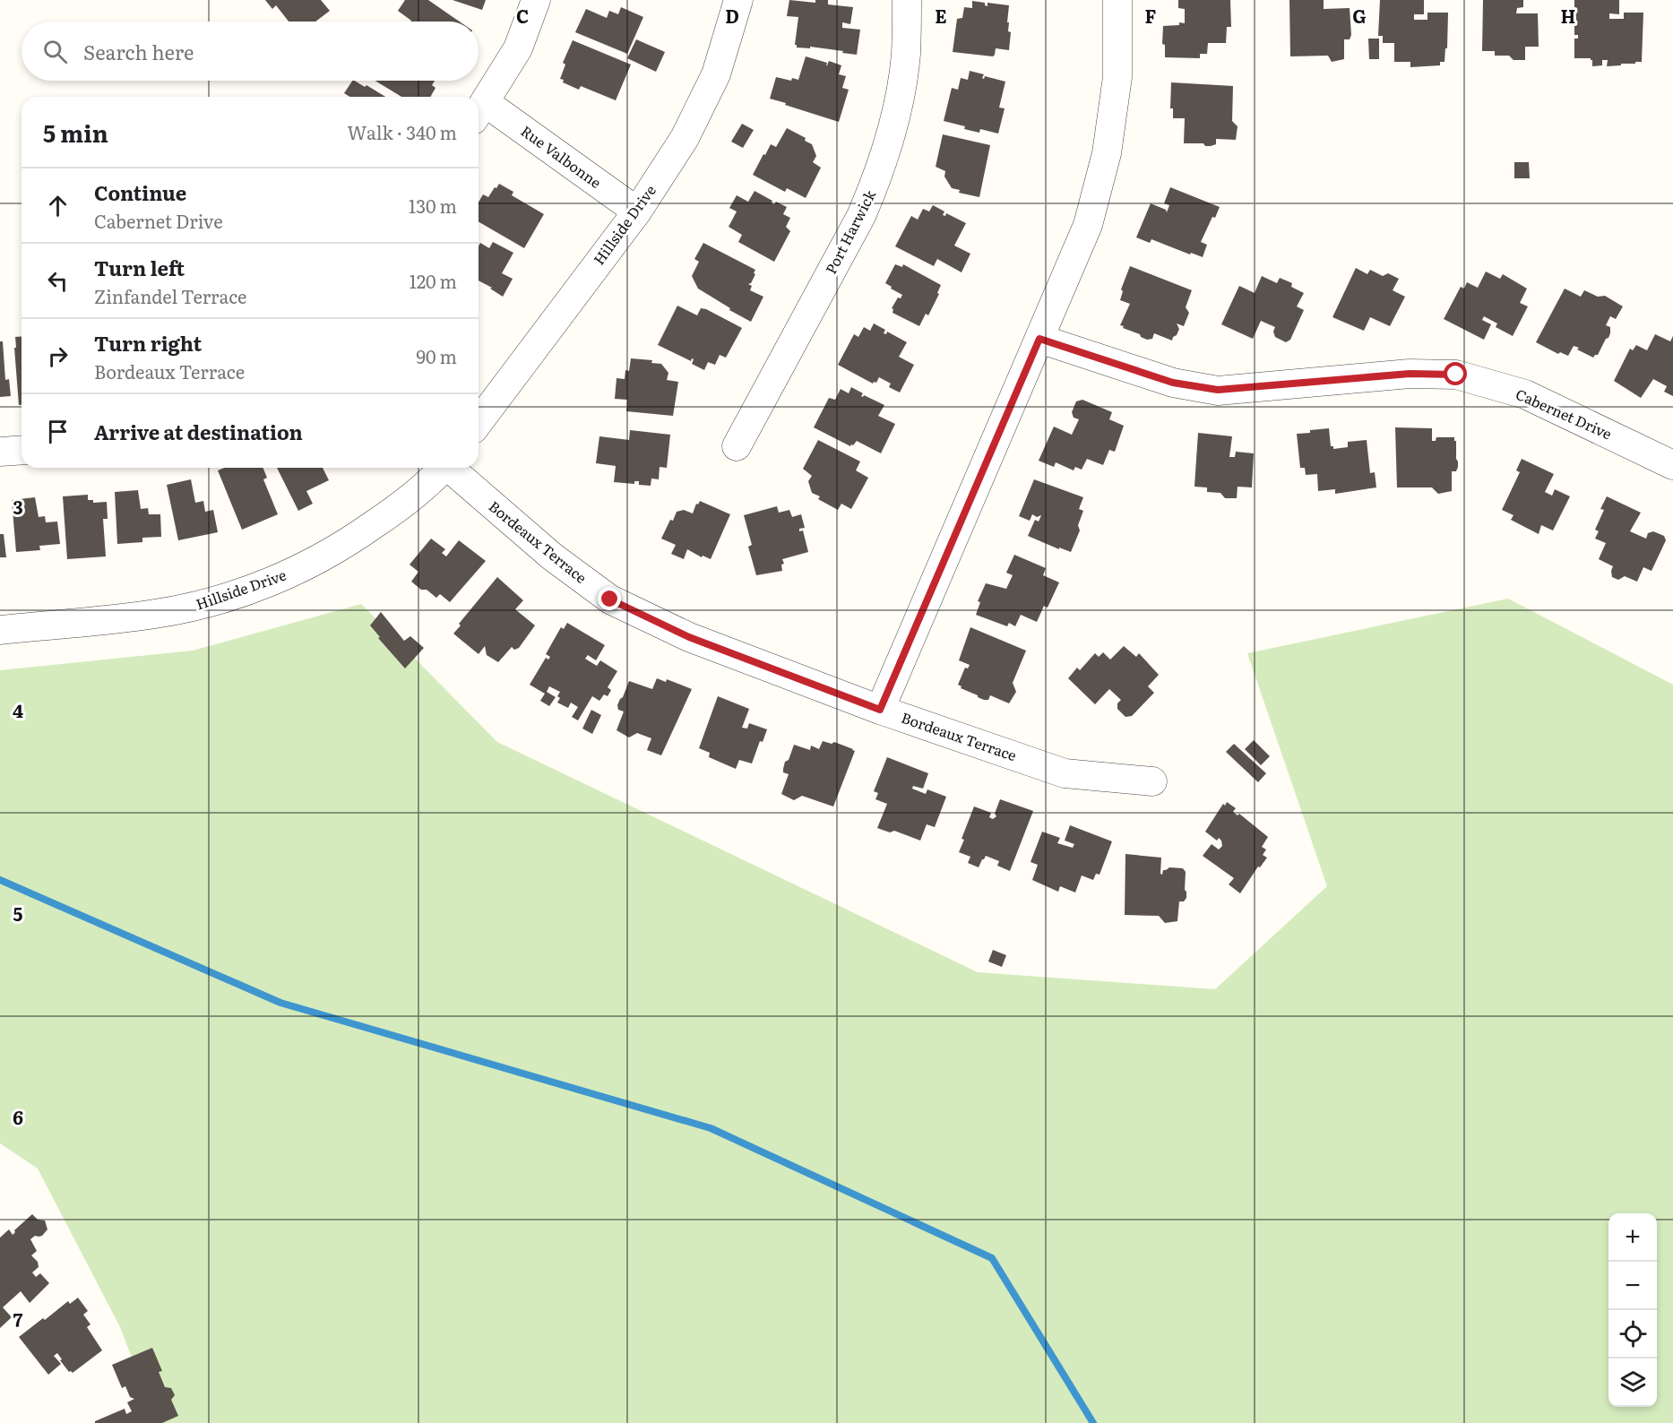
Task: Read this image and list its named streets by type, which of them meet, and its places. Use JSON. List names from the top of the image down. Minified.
{"streets":{"street":["Rue Valbonne","Hillside Drive","Port Harwick","Cabernet Drive","Bordeaux Terrace"]},"crossings":[["Rue Valbonne","Hillside Drive"]],"page":{"search":"Search here","heading":["5 min","Walk · 340 m"],"list":[["Continue","Cabernet Drive","130 m"],["Turn left","Zinfandel Terrace","120 m"],["Turn right","Bordeaux Terrace","90 m"],"Arrive at destination"],"map_buttons":["+","−"]},"grid":{"columns":["C","D","E","F","G","H"],"rows":["3","4","5","6","7"]}}
